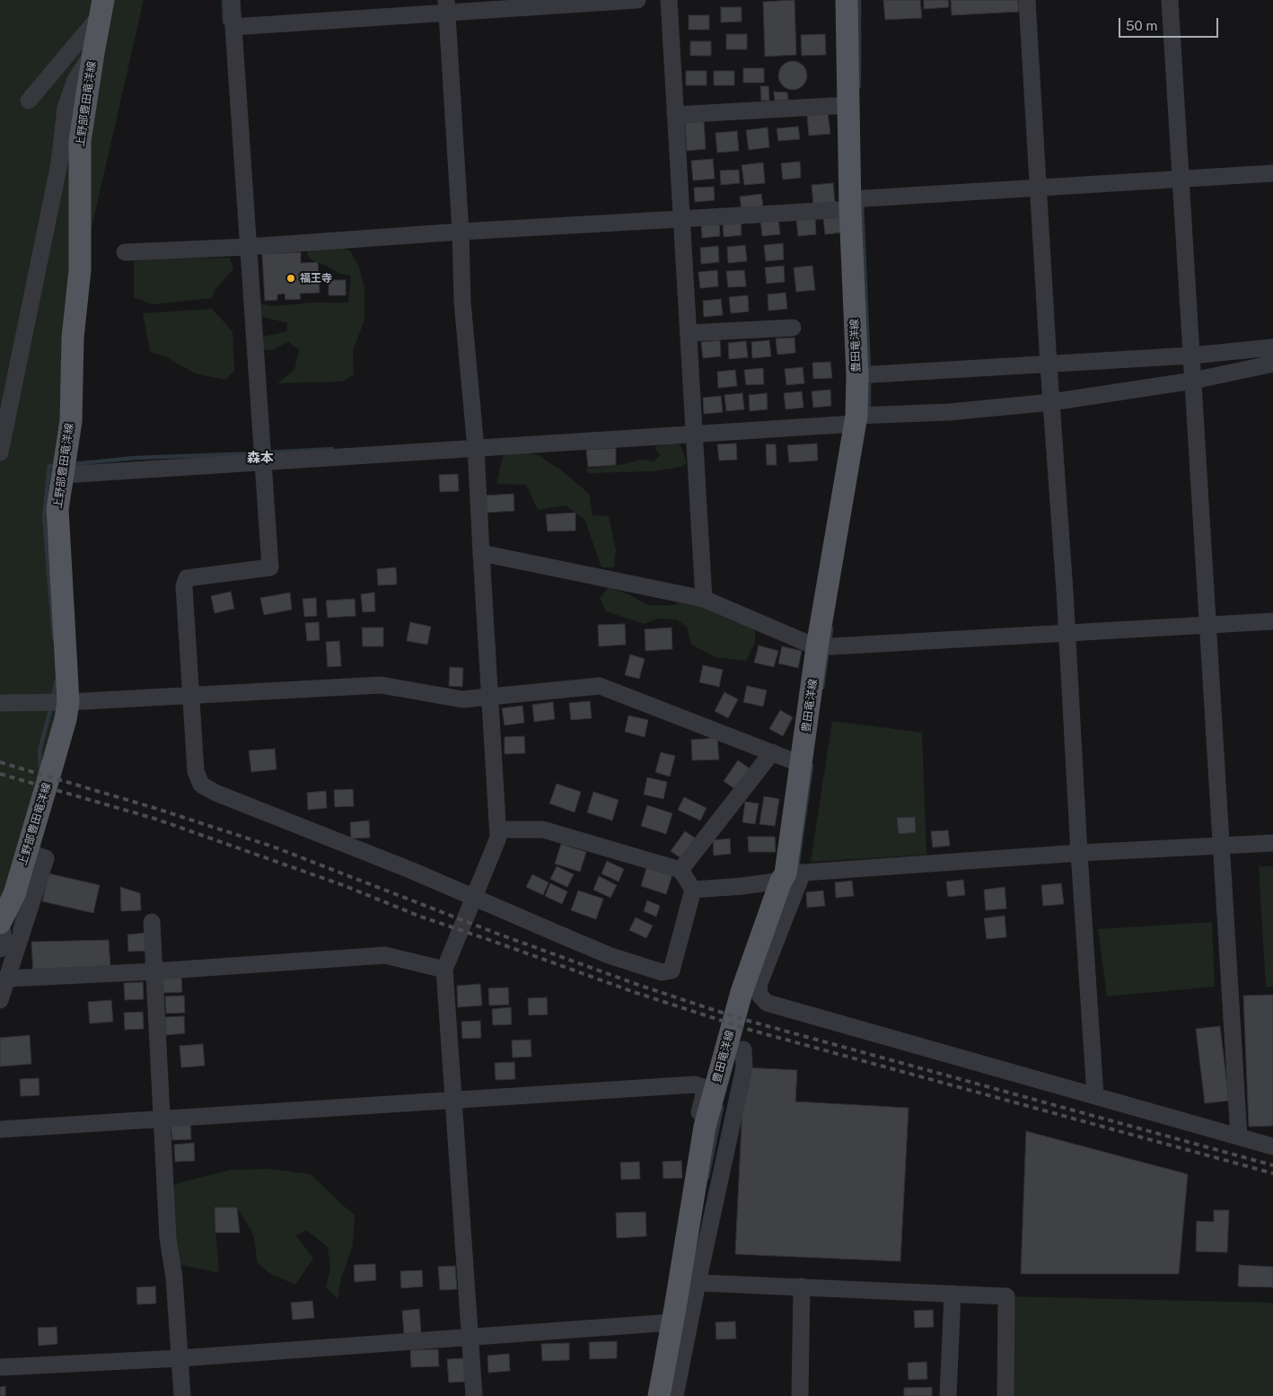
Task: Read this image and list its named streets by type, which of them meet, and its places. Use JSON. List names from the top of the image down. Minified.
{"streets":{"main road":["上野部豊田竜洋線","豊田竜洋線"]},"districts":["森本"],"places":["福王寺"],"scale_bar":"50 m"}
